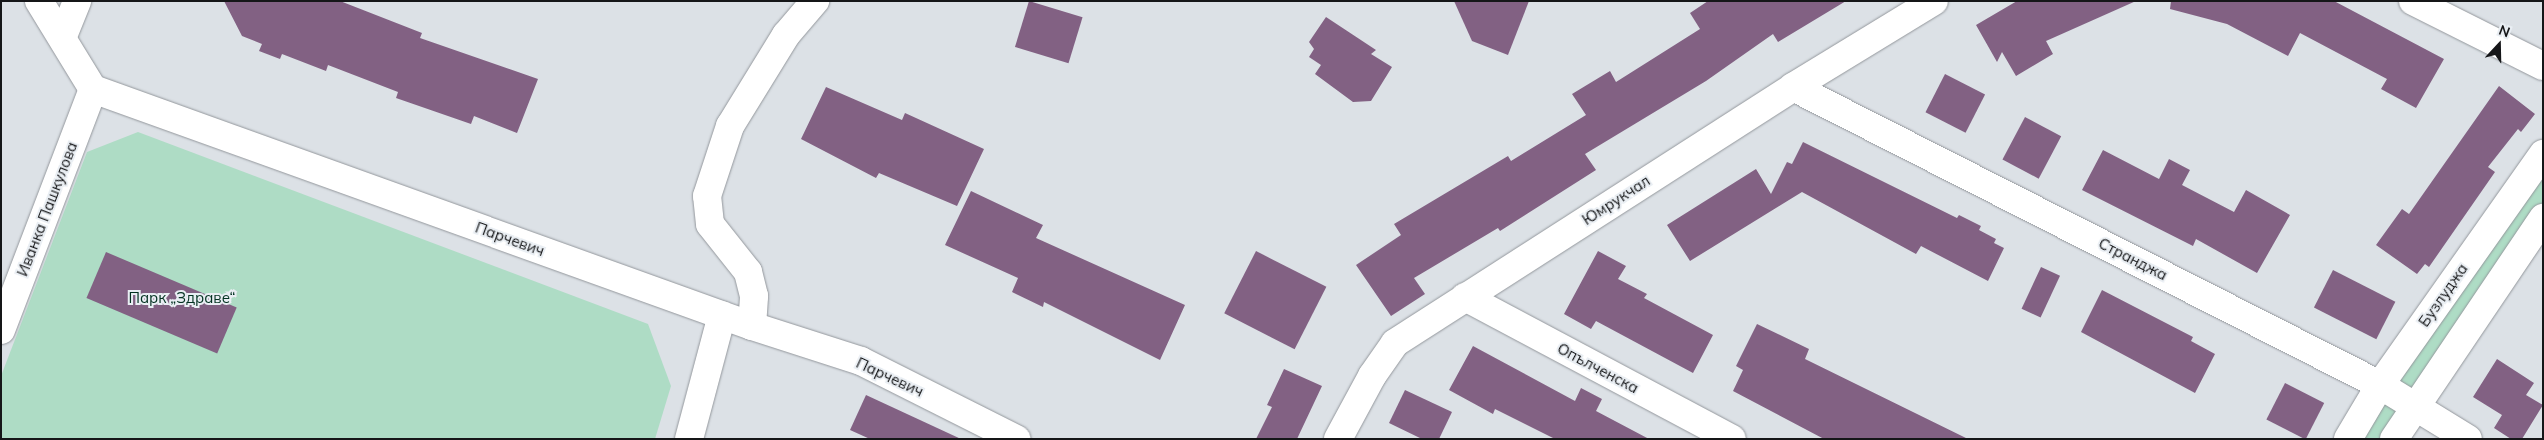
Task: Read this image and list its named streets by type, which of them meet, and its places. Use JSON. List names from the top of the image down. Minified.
{"streets":{"street":["Юмрукчал","Иванка Пашкулова","Парчевич","Странджа","Бузлуджа","Опълченска"]},"crossings":[["Юмрукчал","Странджа"],["Юмрукчал","Опълченска"],["Иванка Пашкулова","Парчевич"],["Странджа","Бузлуджа"]],"parks":["Парк „Здраве“"],"north":"top"}
